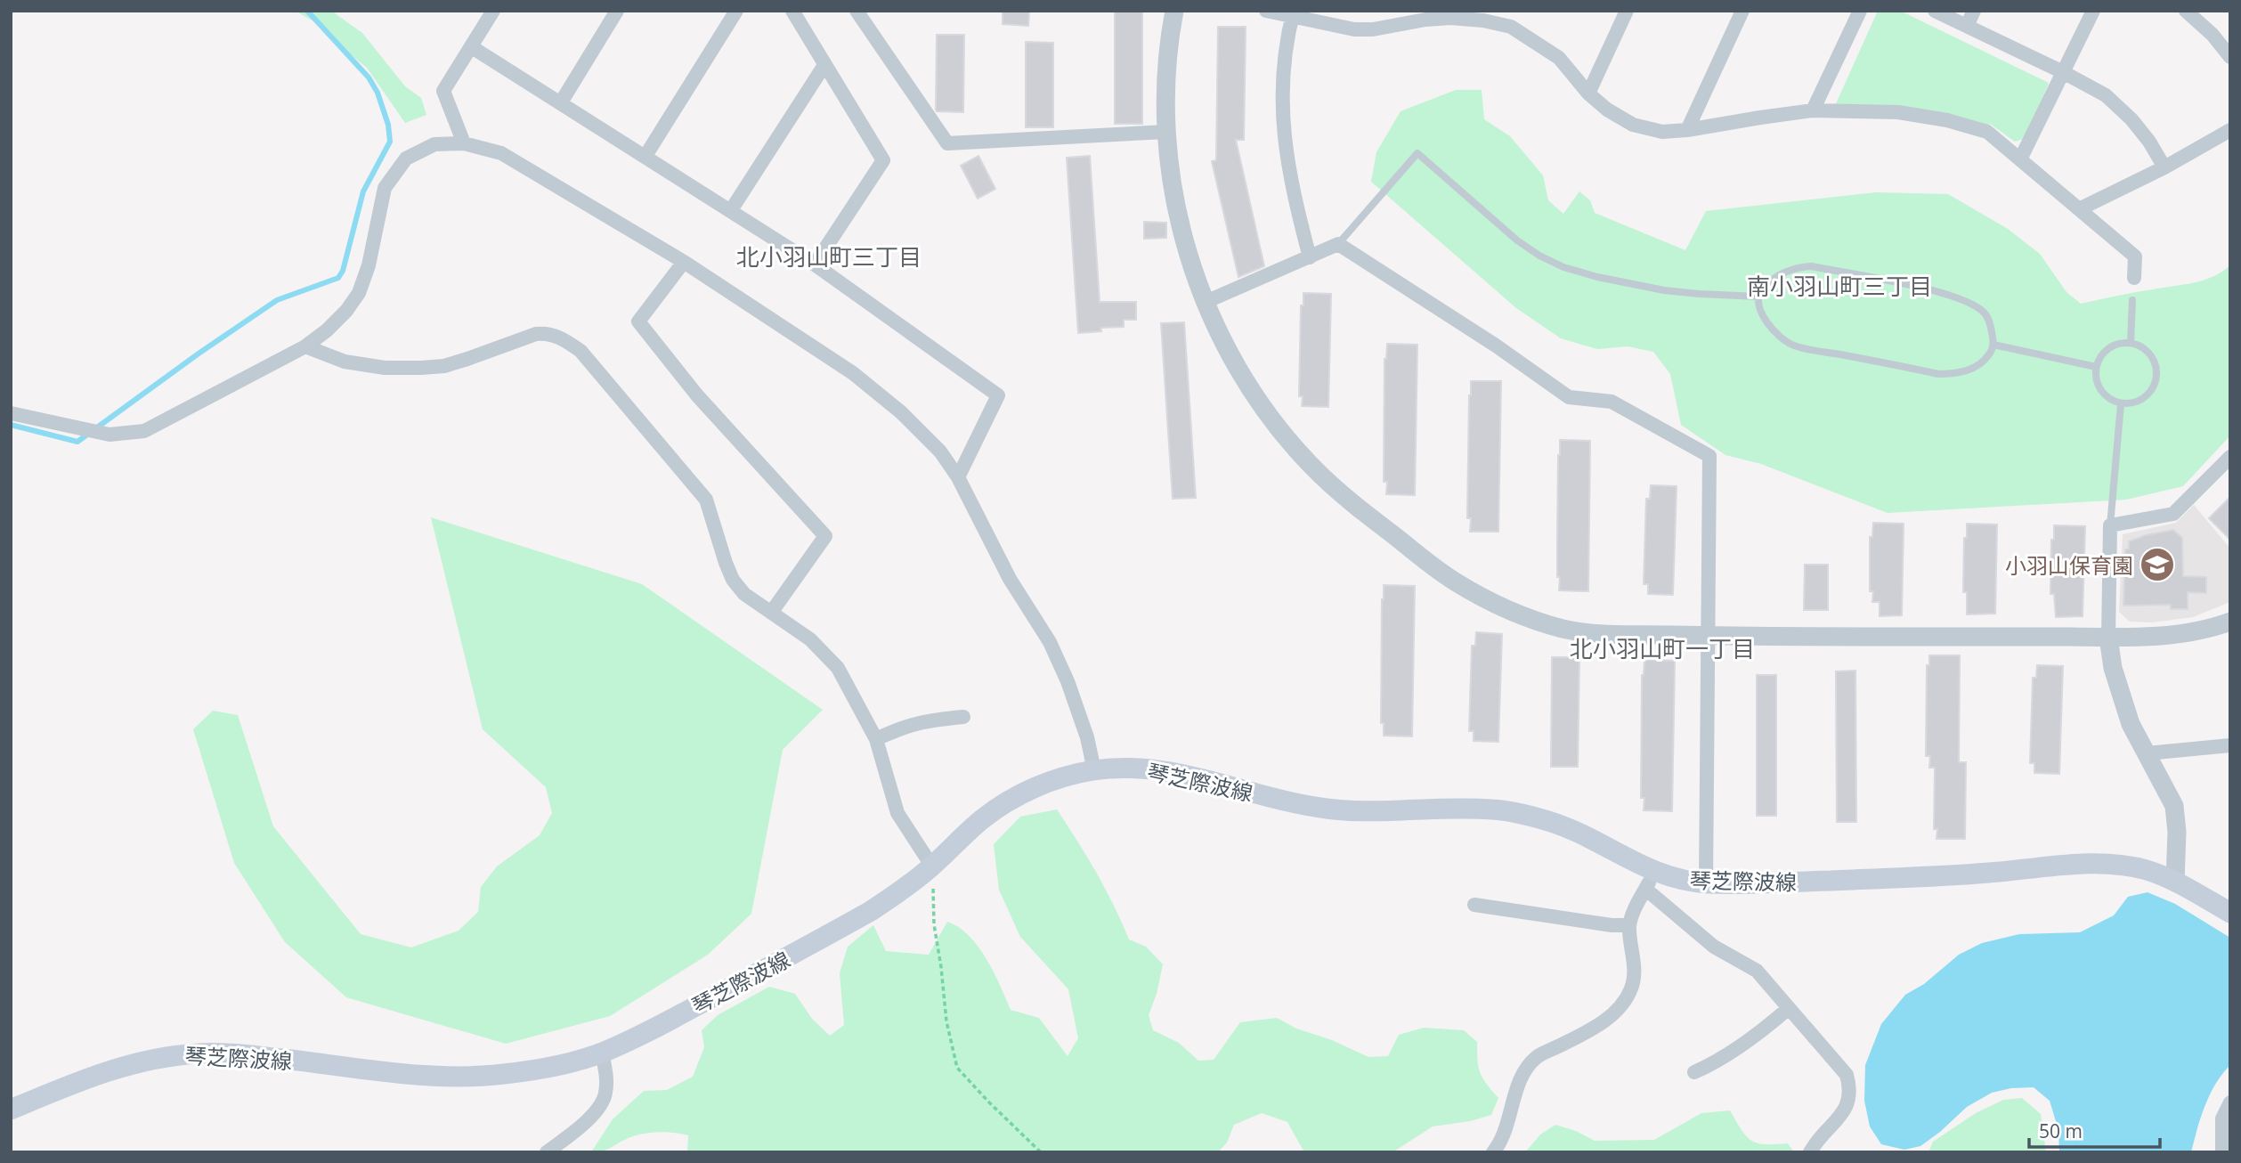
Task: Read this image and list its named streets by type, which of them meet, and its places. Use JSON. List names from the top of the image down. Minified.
{"streets":{"main road":["琴芝際波線"]},"districts":["北小羽山町三丁目","南小羽山町三丁目","北小羽山町一丁目"],"places":{"school or university":["小羽山保育園"]},"scale_bar":"50 m"}
